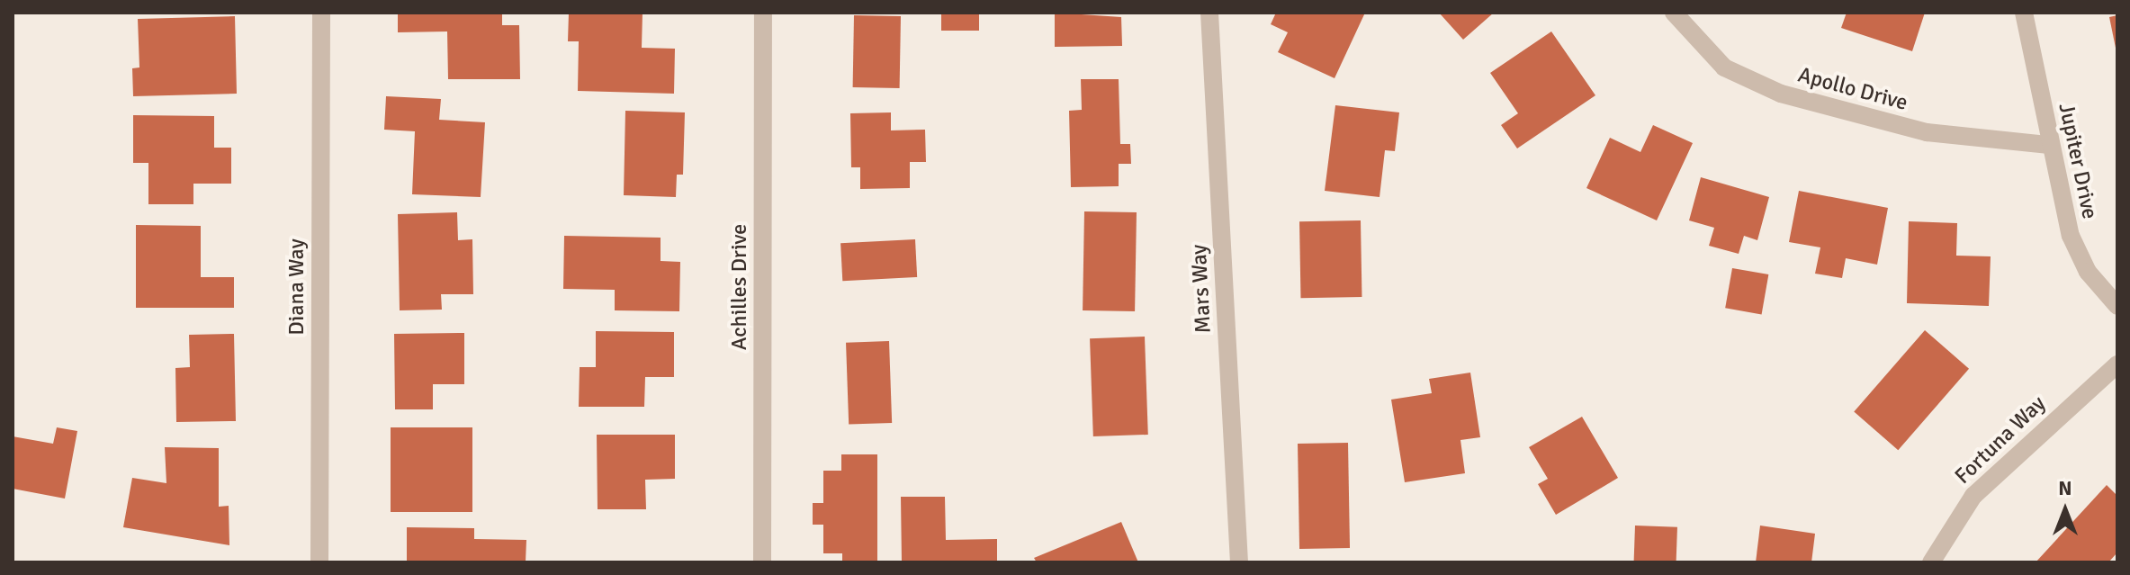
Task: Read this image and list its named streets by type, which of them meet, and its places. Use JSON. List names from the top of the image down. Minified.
{"streets":{"street":["Apollo Drive","Jupiter Drive","Diana Way","Achilles Drive","Mars Way","Fortuna Way"]},"crossings":[["Apollo Drive","Jupiter Drive"]],"north":"top"}
